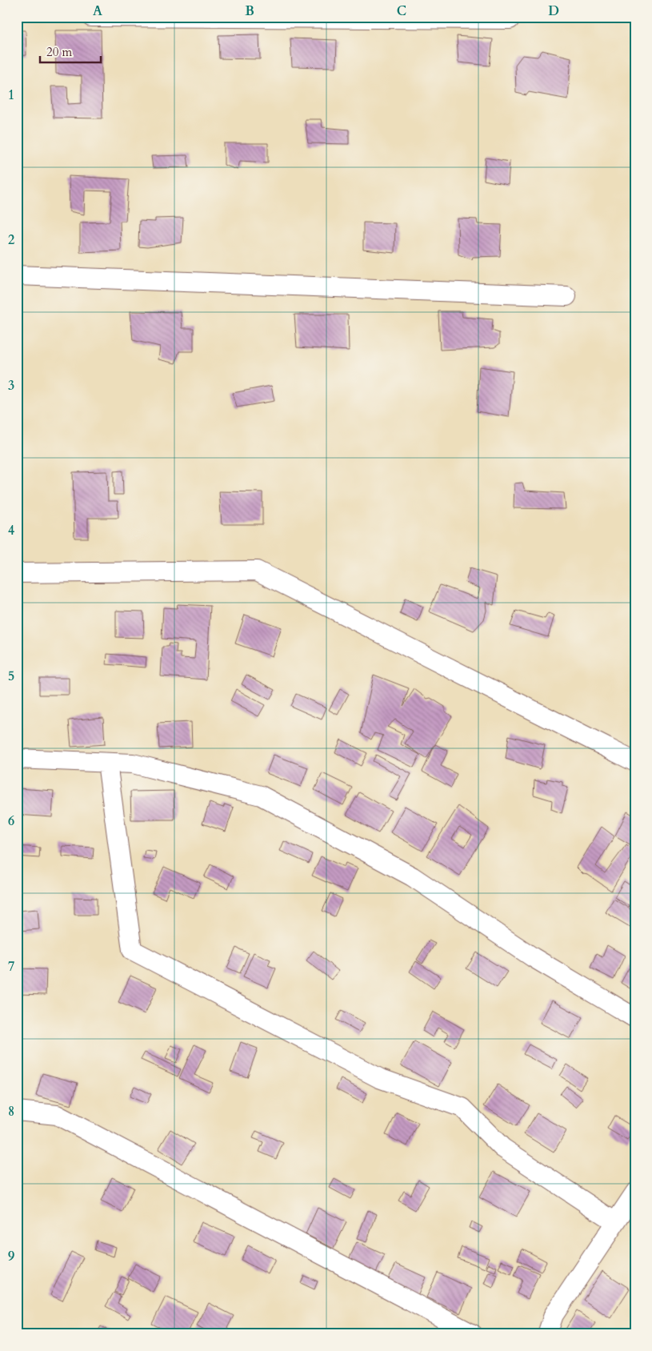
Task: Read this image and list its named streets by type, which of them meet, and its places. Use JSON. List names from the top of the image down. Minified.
{"scale_bar":"20 m","grid":{"columns":["A","B","C","D"],"rows":["1","2","3","4","5","6","7","8","9"]}}
